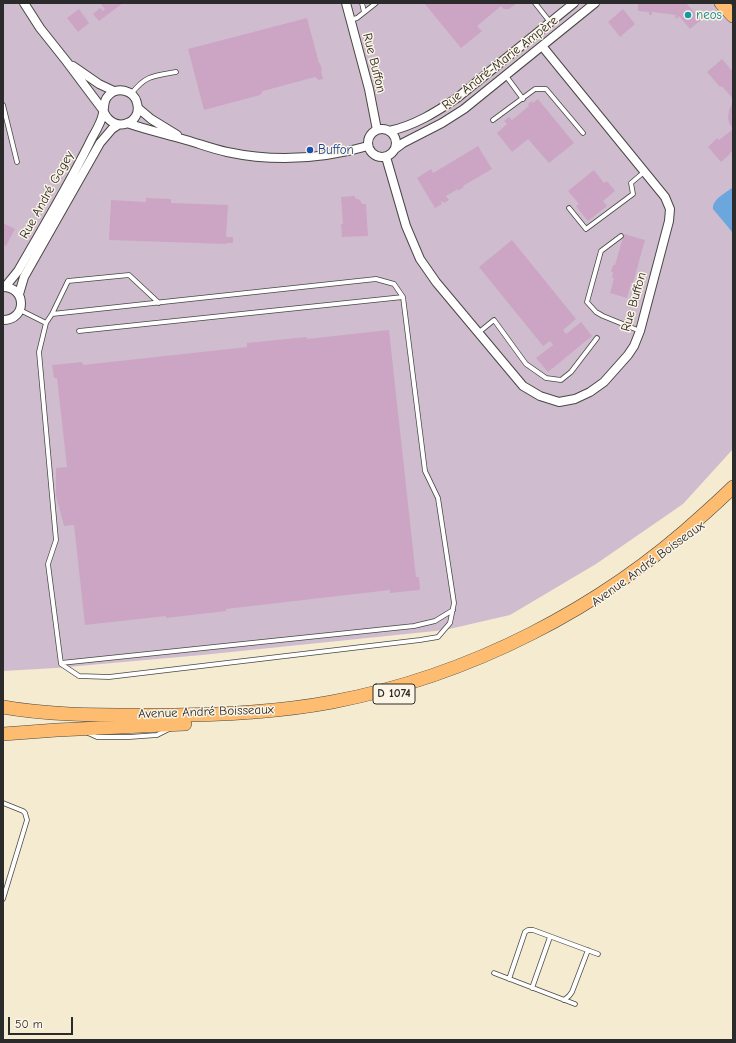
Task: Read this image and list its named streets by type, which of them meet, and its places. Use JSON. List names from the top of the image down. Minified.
{"streets":{"main road":["Avenue André Boisseaux","D 1074"],"street":["Rue Buffon","Rue André-Marie Ampère","Rue André Gagey"]},"crossings":[["Rue Buffon","Rue André-Marie Ampère"]],"places":["neos","Buffon"],"scale_bar":"50 m"}
